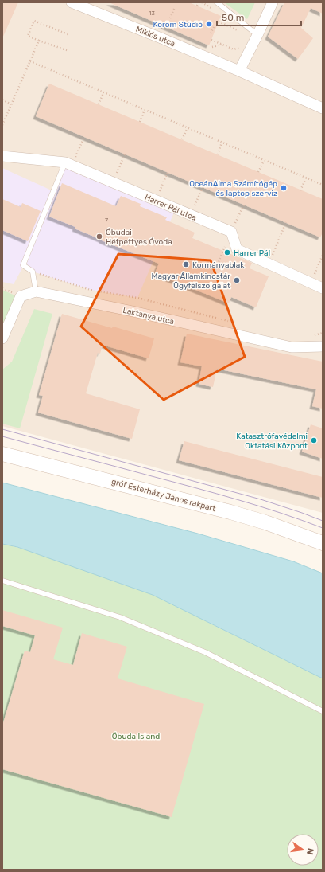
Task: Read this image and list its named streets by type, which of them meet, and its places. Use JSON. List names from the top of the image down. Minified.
{"streets":{"main road":["gróf Esterházy János rakpart"],"street":["Miklós utca","Harrer Pál utca","Laktanya utca"]},"parks":["Óbuda Island"],"places":["Köröm Stúdió","OceánAlma Számítógép és laptop szerviz","Óbudai Hétpettyes Óvoda","Harrer Pál","Kormányablak","Magyar Államkincstár Ügyfélszolgálat","Katasztrófavédelmi Oktatási Központ"],"house_numbers":["13","7"],"scale_bar":"50 m","north":"right"}
